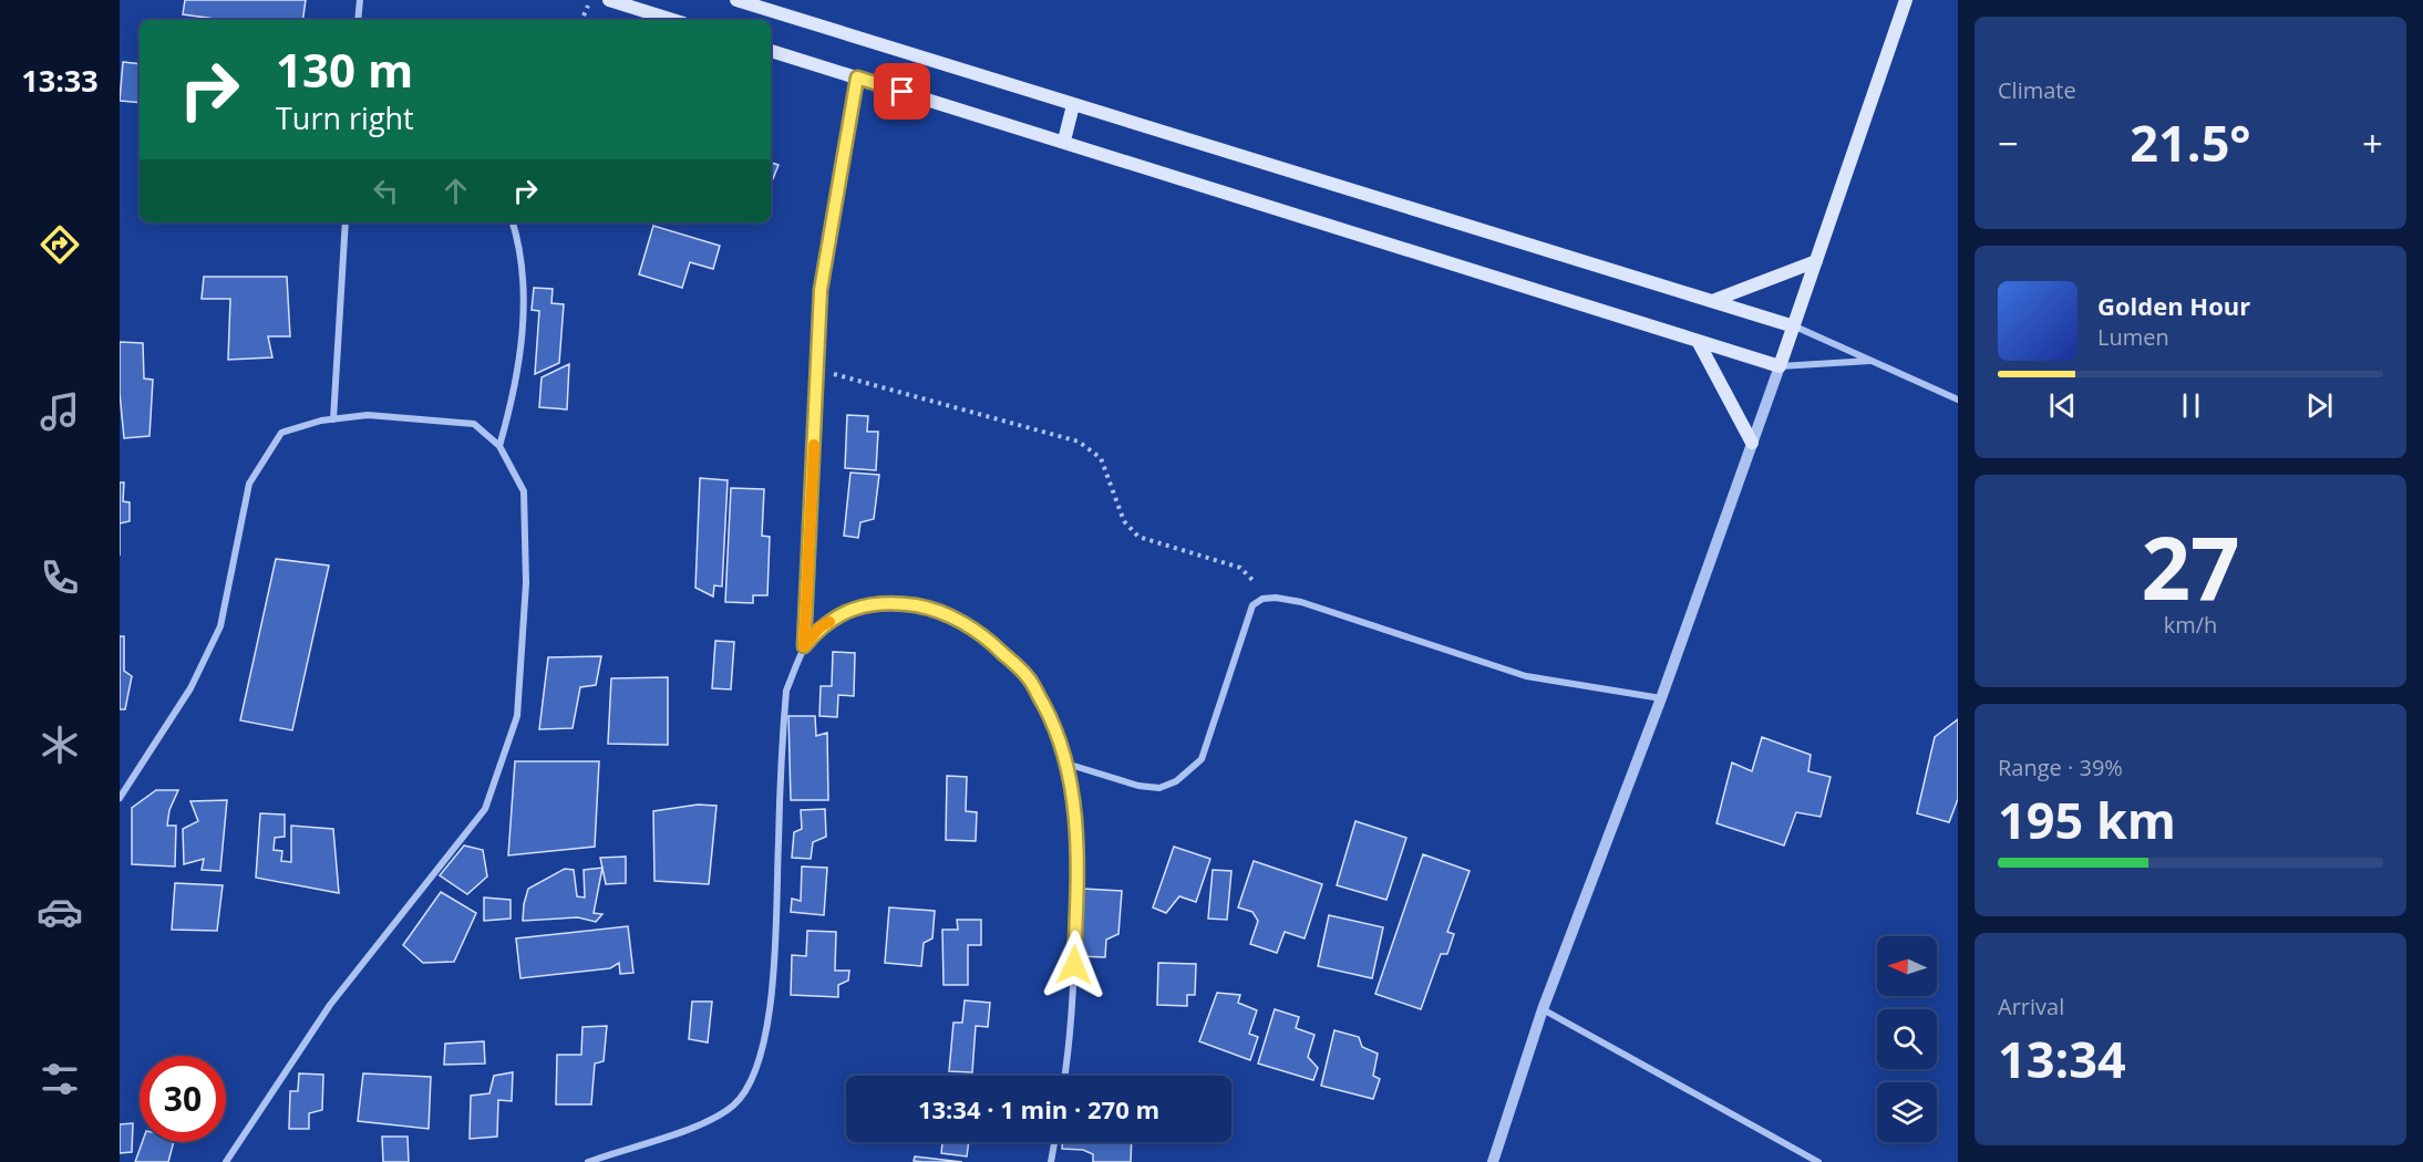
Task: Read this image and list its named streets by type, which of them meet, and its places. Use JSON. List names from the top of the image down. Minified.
{"north":"left","page":{"tabs":"13:33","tile":["Climate",["27","km/h"],["Range · 39%","195 km"],["Arrival","13:34"]],"turn":["130 m","Turn right"],"heat":["−","21.5°","+"],"song":["Golden Hour","Lumen"],"limit":"30","trip":"13:34 · 1 min · 270 m"}}
